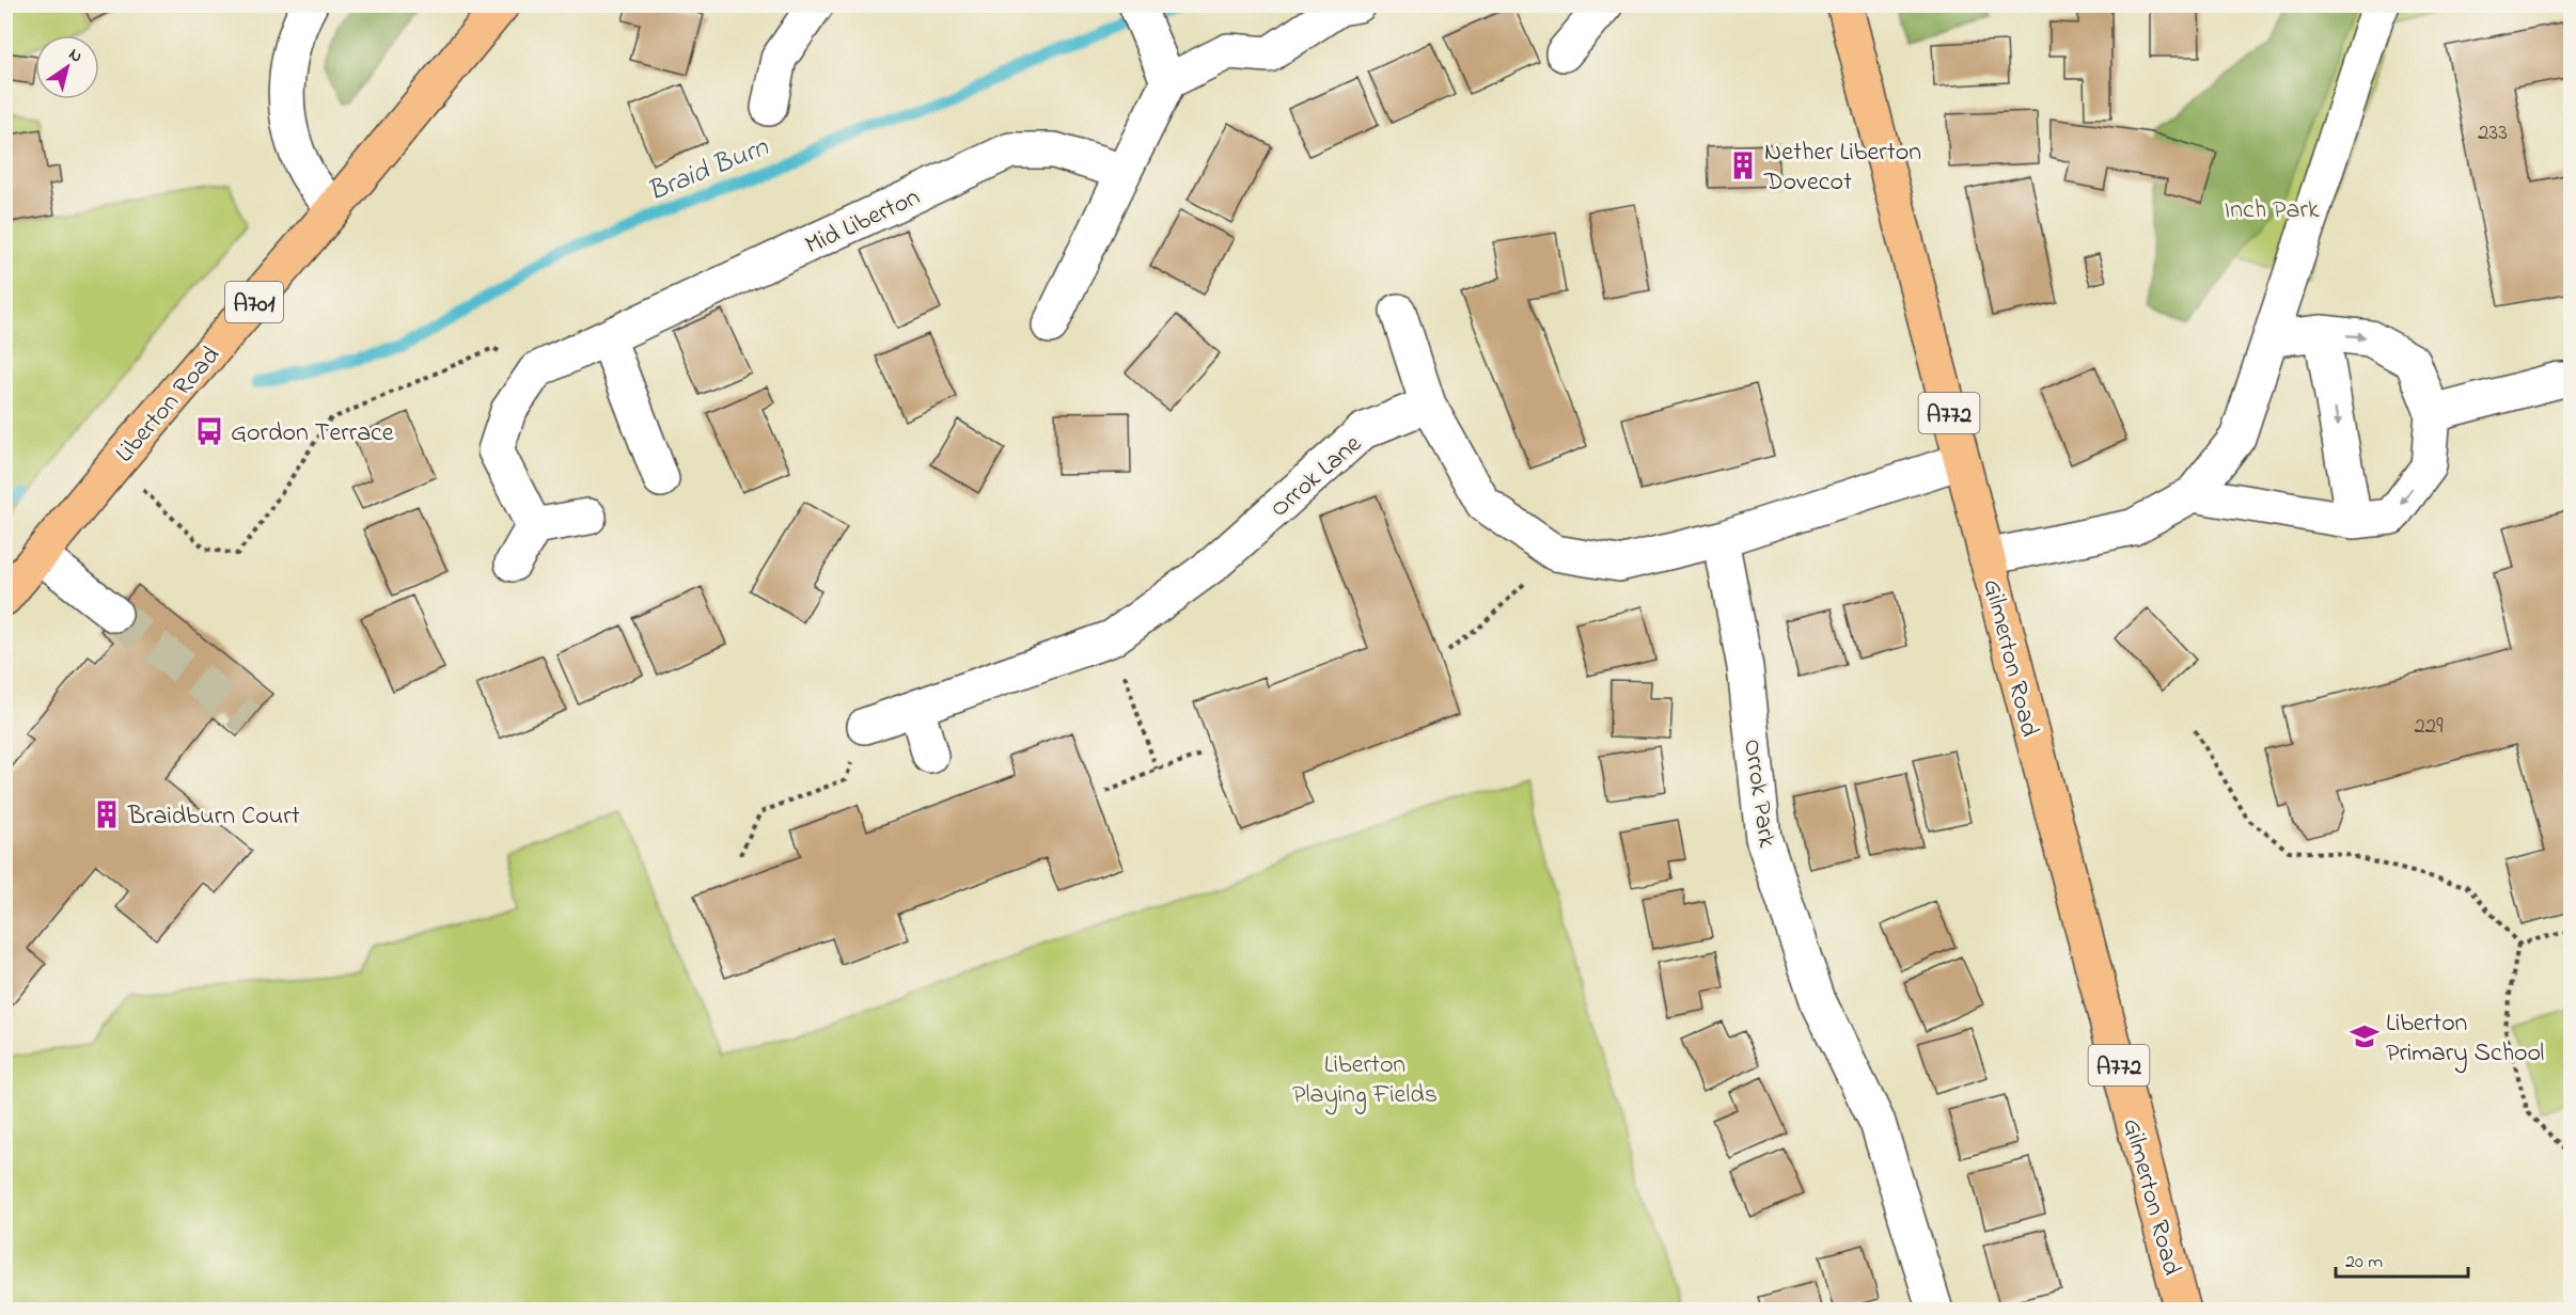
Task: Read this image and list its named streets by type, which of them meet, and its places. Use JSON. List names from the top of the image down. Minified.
{"streets":{"main road":["A701","Liberton Road","A772","Gilmerton Road"],"street":["Mid Liberton","Orrok Lane","Orrok Park"]},"water":["Braid Burn"],"parks":["Inch Park","Liberton Playing Fields"],"places":{"building":["Nether Liberton Dovecot","Braidburn Court"],"bus stop":["Gordon Terrace"],"school or university":["Liberton Primary School"]},"house_numbers":["233","229"],"scale_bar":"20 m","north":"top right"}
